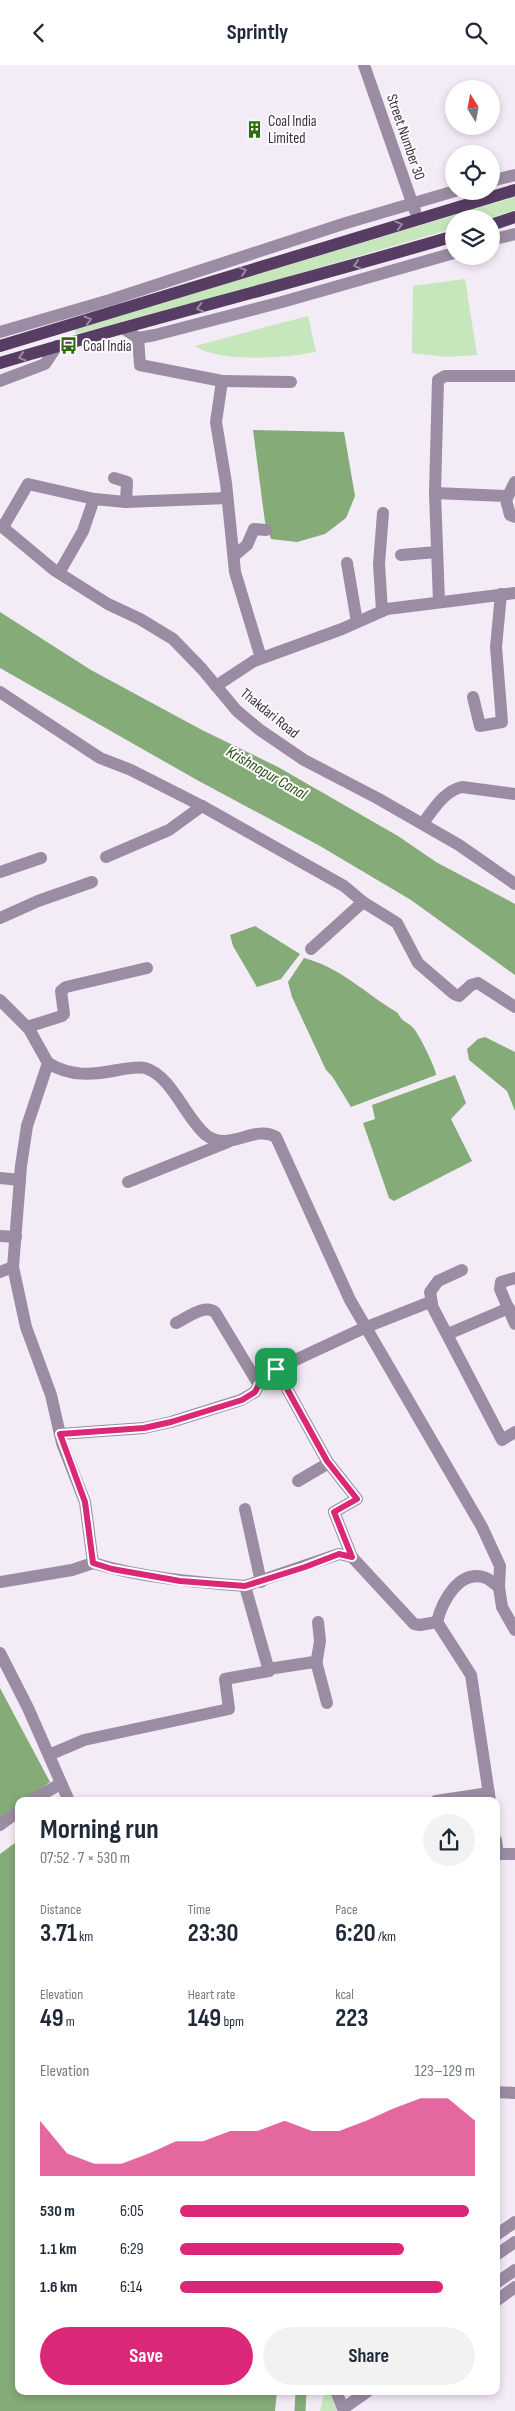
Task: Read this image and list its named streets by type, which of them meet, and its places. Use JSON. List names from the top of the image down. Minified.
{"streets":{"street":["Street Number 30","Thakdari Road"]},"water":["Krishnapur Canal"],"places":{"building":["Coal India Limited"],"bus stop":["Coal India"]},"north":"top","page":{"header":"Sprintly","heading":["Morning run","07:52 · 7 × 530 m"],"stats":[["Distance","3.71 km"],["Time","23:30"],["Pace","6:20 /km"],["Elevation","49 m"],["Heart rate","149 bpm"],["kcal","223"]],"chart":["Elevation","123–129 m"],"list":[{"name":"530 m","note":"6:05"},{"name":"1.1 km","note":"6:29"},{"name":"1.6 km","note":"6:14"}],"buttons":["Save","Share"]}}
